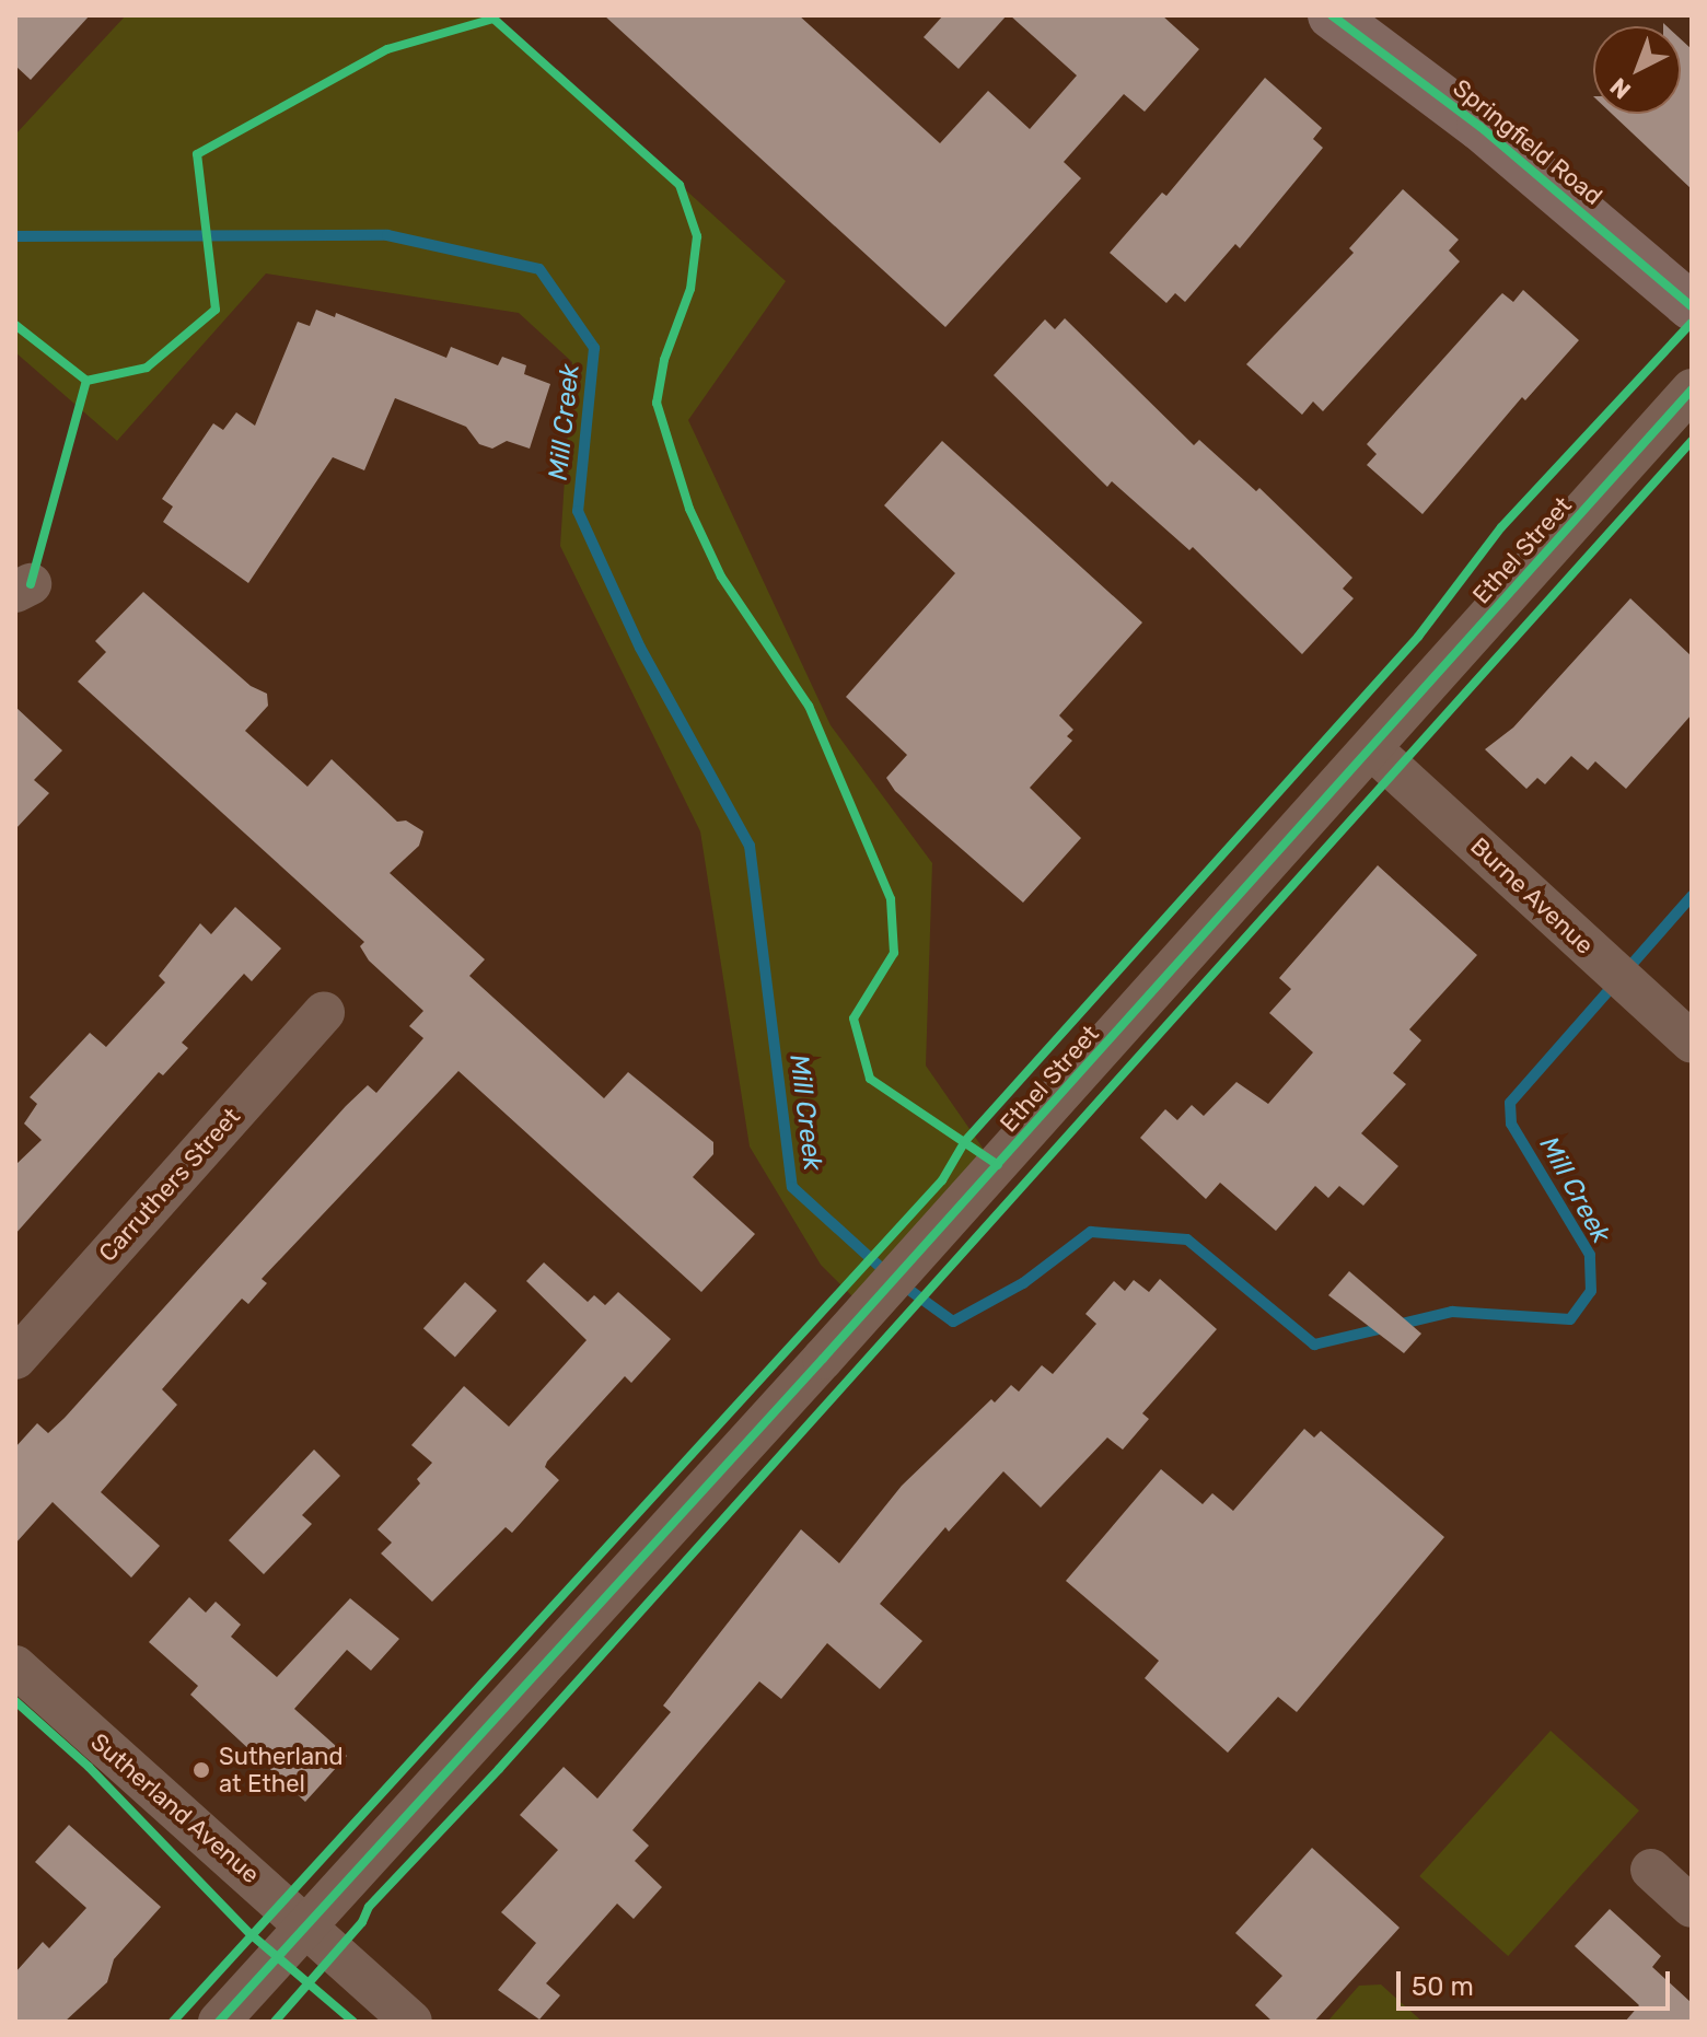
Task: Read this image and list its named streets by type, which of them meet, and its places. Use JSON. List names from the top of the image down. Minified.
{"streets":{"main road":["Springfield Road"],"street":["Ethel Street","Burne Avenue","Carruthers Street","Sutherland Avenue"]},"crossings":[["Ethel Street","Burne Avenue"],["Ethel Street","Sutherland Avenue"]],"water":["Mill Creek"],"places":["Sutherland at Ethel"],"scale_bar":"50 m","north":"bottom left"}
